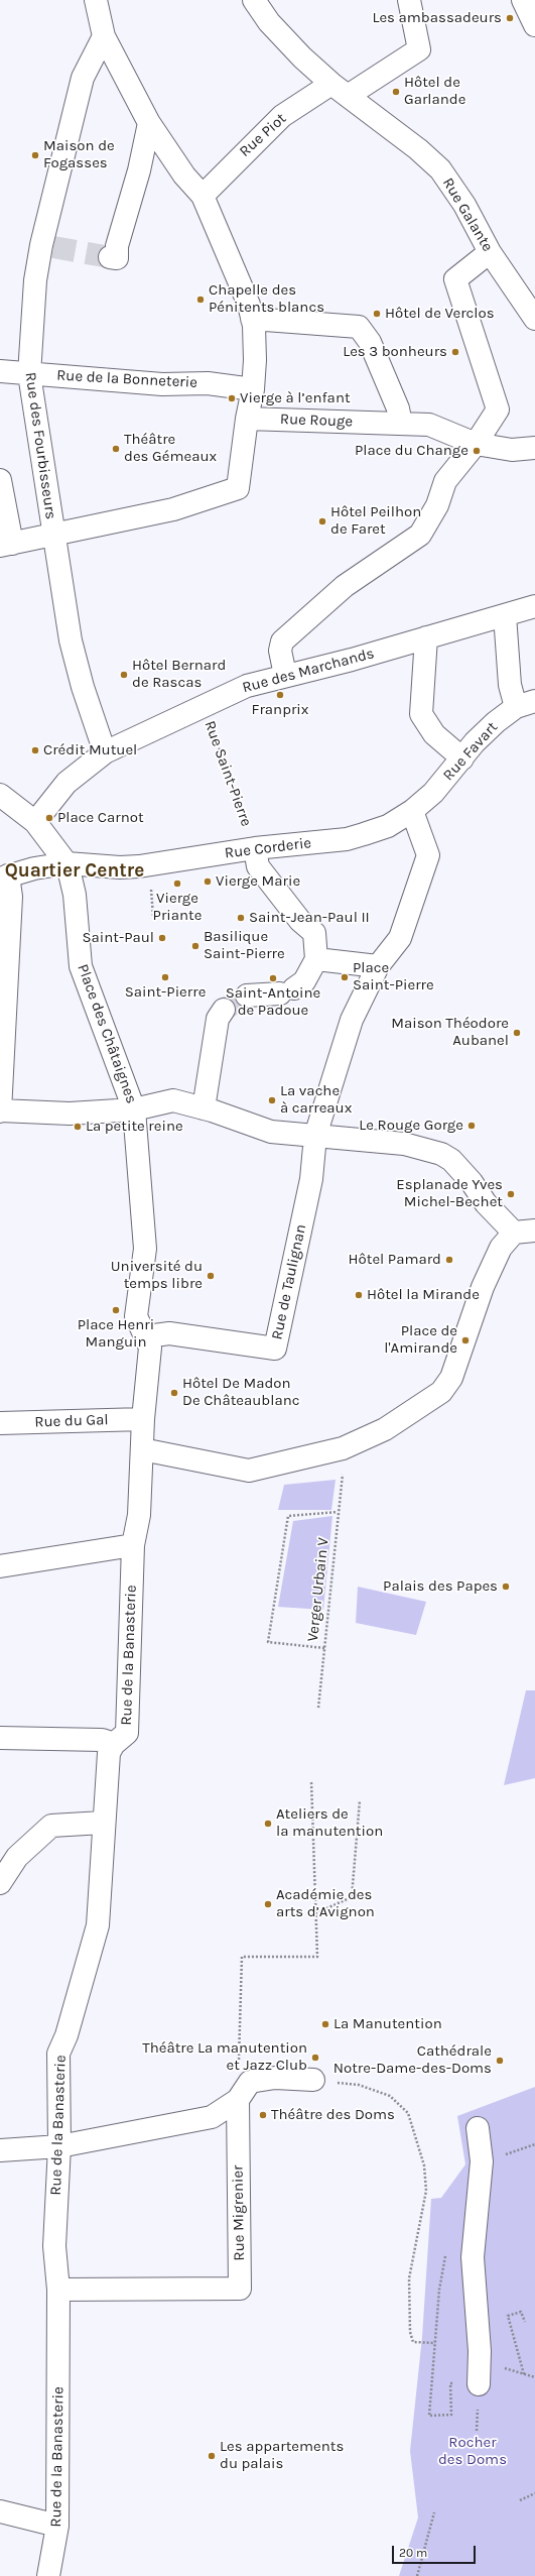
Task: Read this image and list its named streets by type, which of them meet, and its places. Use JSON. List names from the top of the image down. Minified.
{"streets":{"street":["Rue Piot","Rue Galante","Rue de la Bonneterie","Rue Rouge","Rue des Fourbisseurs","Rue des Marchands","Rue Favart","Rue Corderie","Place des Châtaignes","Rue de Taulignan","Rue du Gal","Rue de la Banasterie","Rue Migrenier"],"path":["Rue Saint-Pierre","Verger Urbain V"]},"crossings":[["Rue Piot","Rue Galante"],["Rue de la Bonneterie","Rue des Fourbisseurs"],["Rue des Fourbisseurs","Rue des Marchands"],["Rue des Marchands","Rue Saint-Pierre"],["Rue Favart","Rue Corderie"],["Rue Saint-Pierre","Rue Corderie"],["Rue Corderie","Place des Châtaignes"],["Place des Châtaignes","Rue de Taulignan"],["Place des Châtaignes","Rue de la Banasterie"],["Rue de Taulignan","Rue de la Banasterie"],["Rue du Gal","Rue de la Banasterie"],["Rue de la Banasterie","Rue Migrenier"]],"districts":["Quartier Centre"],"parks":["Rocher des Doms"],"places":["Les ambassadeurs","Hôtel de Garlande","Maison de Fogasses","Chapelle des Pénitents blancs","Hôtel de Verclos","Les 3 bonheurs","Vierge à l’enfant","Théâtre des Gémeaux","Place du Change","Hôtel Peilhon de Faret","Hôtel Bernard de Rascas","Franprix","Crédit Mutuel","Place Carnot","Vierge Marie","Vierge Priante","Saint-Jean-Paul II","Saint-Paul","Basilique Saint-Pierre","Saint-Pierre","Place Saint-Pierre","Saint-Antoine de Padoue","Maison Théodore Aubanel","La vache à carreaux","Le Rouge Gorge","La petite reine","Esplanade Yves Michel-Bechet","Hôtel Pamard","Université du temps libre","Hôtel la Mirande","Place Henri Manguin","Place de l'Amirande","Hôtel De Madon De Châteaublanc","Palais des Papes","Ateliers de la manutention","Académie des arts d’Avignon","La Manutention","Théâtre La manutention et Jazz Club","Cathédrale Notre-Dame-des-Doms","Théâtre des Doms","Les appartements du palais"],"scale_bar":"20 m"}
